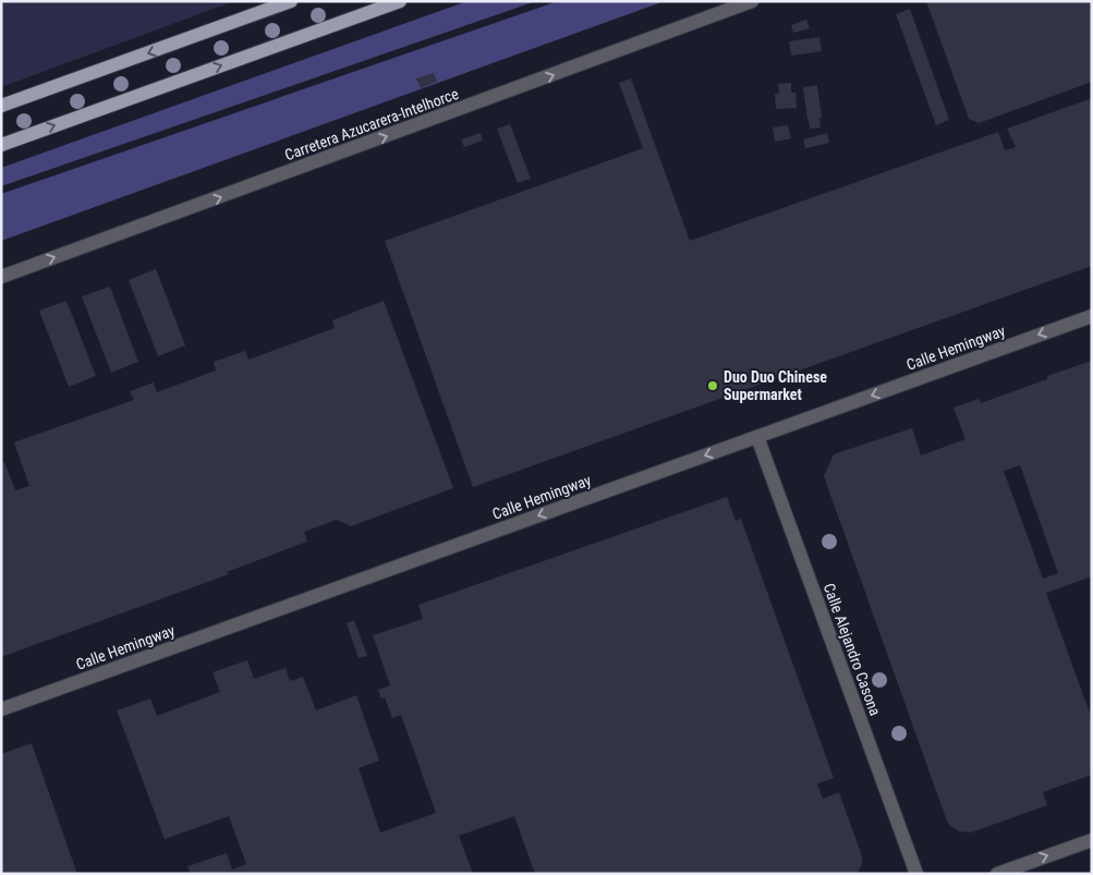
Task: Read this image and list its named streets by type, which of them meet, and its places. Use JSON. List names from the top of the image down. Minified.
{"streets":{"street":["Carretera Azucarera-Intelhorce","Calle Hemingway","Calle Alejandro Casona"]},"crossings":[["Calle Hemingway","Calle Alejandro Casona"]],"one_way":["Carretera Azucarera-Intelhorce","Calle Hemingway"],"places":["Duo Duo Chinese Supermarket"]}
